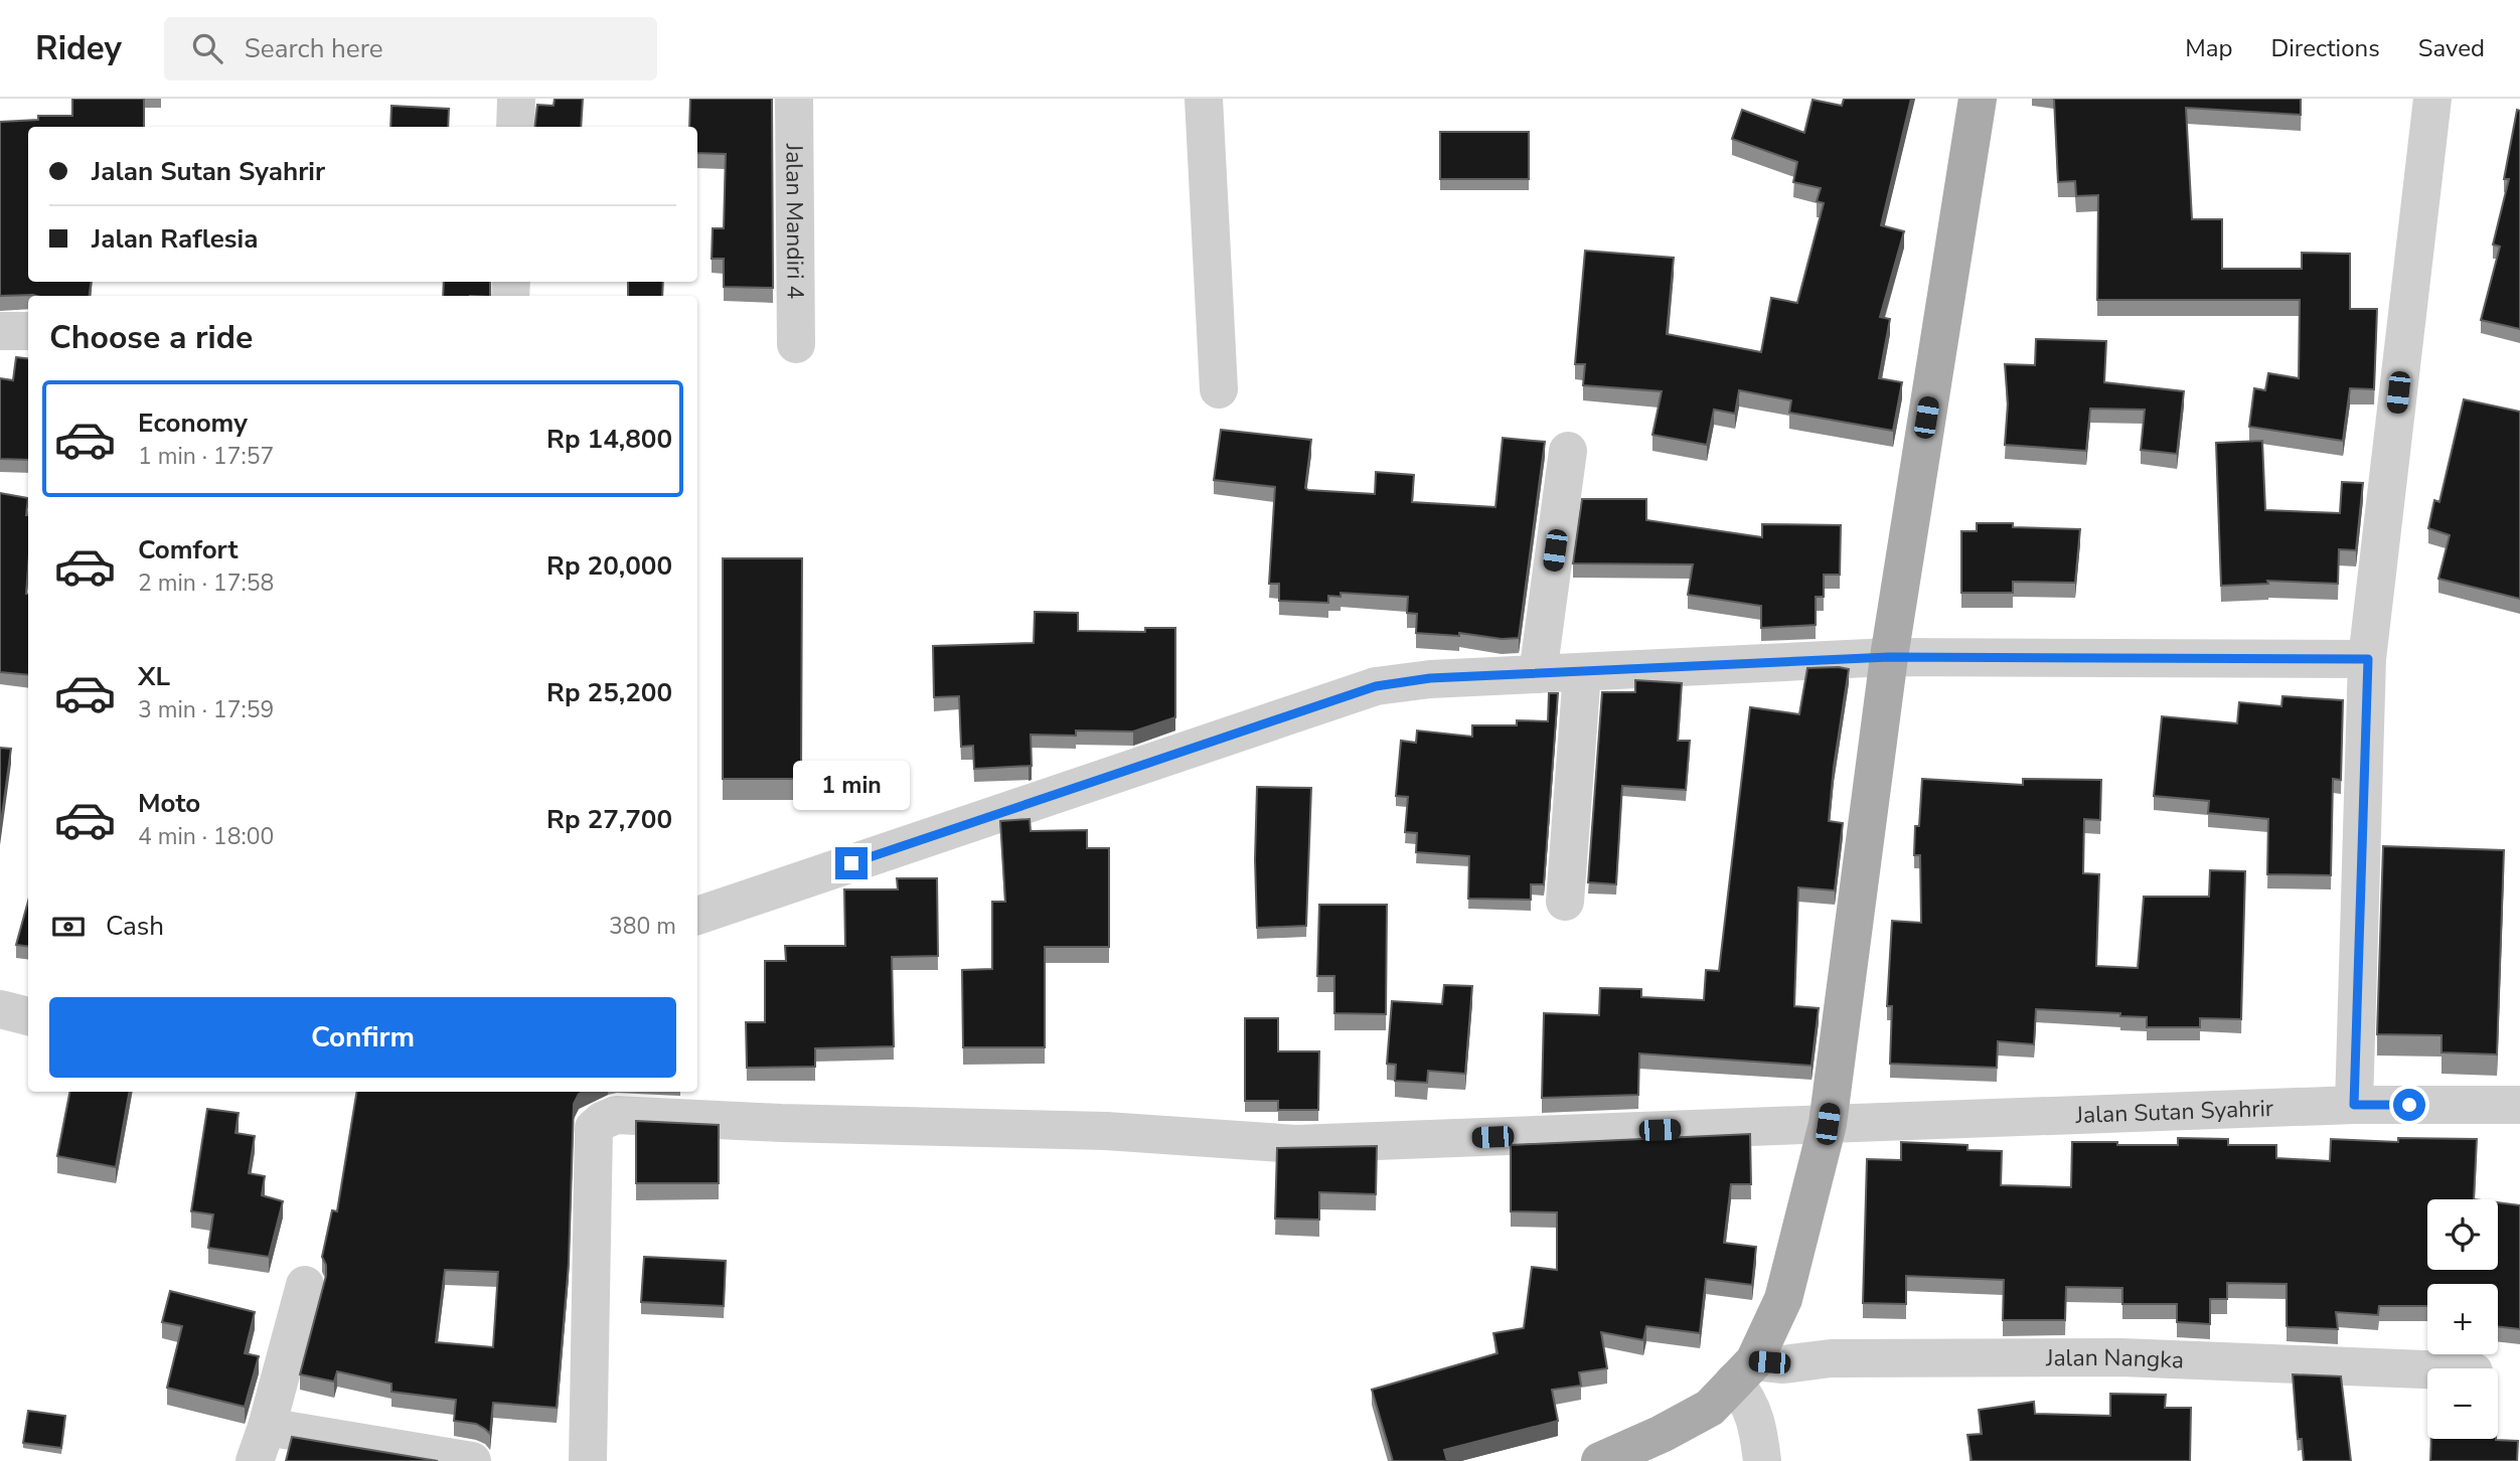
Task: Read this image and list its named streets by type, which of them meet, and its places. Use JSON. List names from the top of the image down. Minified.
{"streets":{"street":["Jalan Mandiri 4","Jalan Sutan Syahrir","Jalan Nangka"]},"page":{"header":"Ridey","search":"Search here","nav":["Map","Directions","Saved"],"banner":["Jalan Sutan Syahrir","Jalan Raflesia"],"heading":"Choose a ride","list":[{"name":"Economy","note":"1 min · 17:57","value":"Rp 14,800"},{"name":"Comfort","note":"2 min · 17:58","value":"Rp 20,000"},{"name":"XL","note":"3 min · 17:59","value":"Rp 25,200"},{"name":"Moto","note":"4 min · 18:00","value":"Rp 27,700"}],"bubble":"1 min","pay":["Cash","380 m"],"buttons":"Confirm","map_buttons":["+","−"]}}
